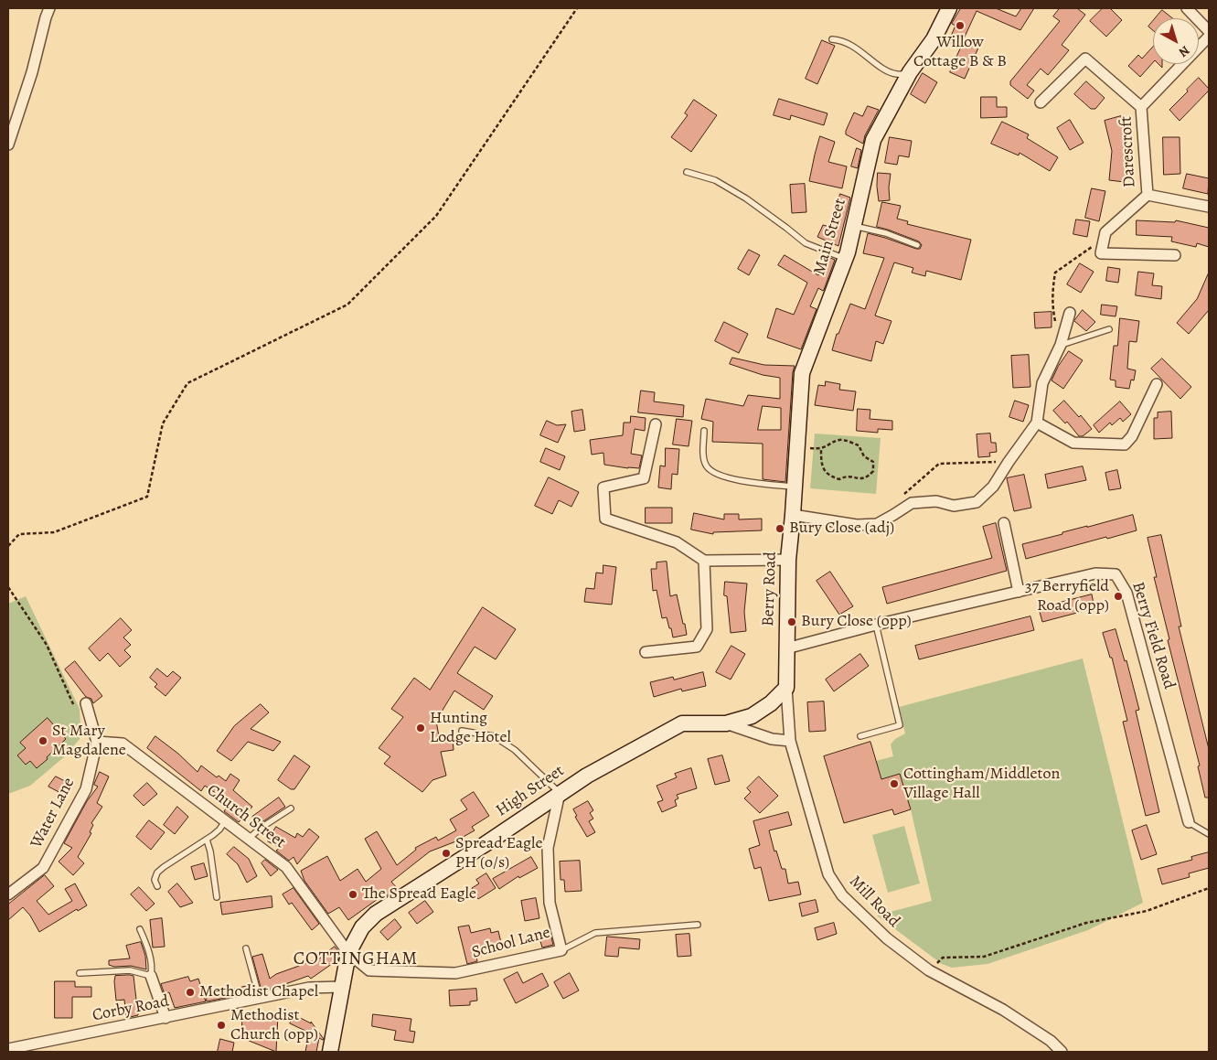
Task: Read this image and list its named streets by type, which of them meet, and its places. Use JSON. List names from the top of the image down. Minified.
{"streets":{"main road":["Main Street","Berry Road","High Street"],"street":["Darescroft","Berry Field Road","Water Lane","Church Street","Mill Road","School Lane","Corby Road"]},"crossings":[["Main Street","Berry Road"],["Berry Road","Berry Field Road"],["Berry Road","High Street"],["Berry Road","Mill Road"],["High Street","Church Street"],["High Street","Mill Road"],["High Street","School Lane"],["High Street","Corby Road"],["Water Lane","Church Street"],["Church Street","School Lane"]],"districts":["COTTINGHAM"],"places":["Willow Cottage B & B","Bury Close (adj)","37 Berryfield Road (opp)","Bury Close (opp)","Hunting Lodge Hotel","St Mary Magdalene","Cottingham/Middleton Village Hall","Spread Eagle PH (o/s)","The Spread Eagle","Methodist Chapel","Methodist Church (opp)"],"north":"bottom right"}
